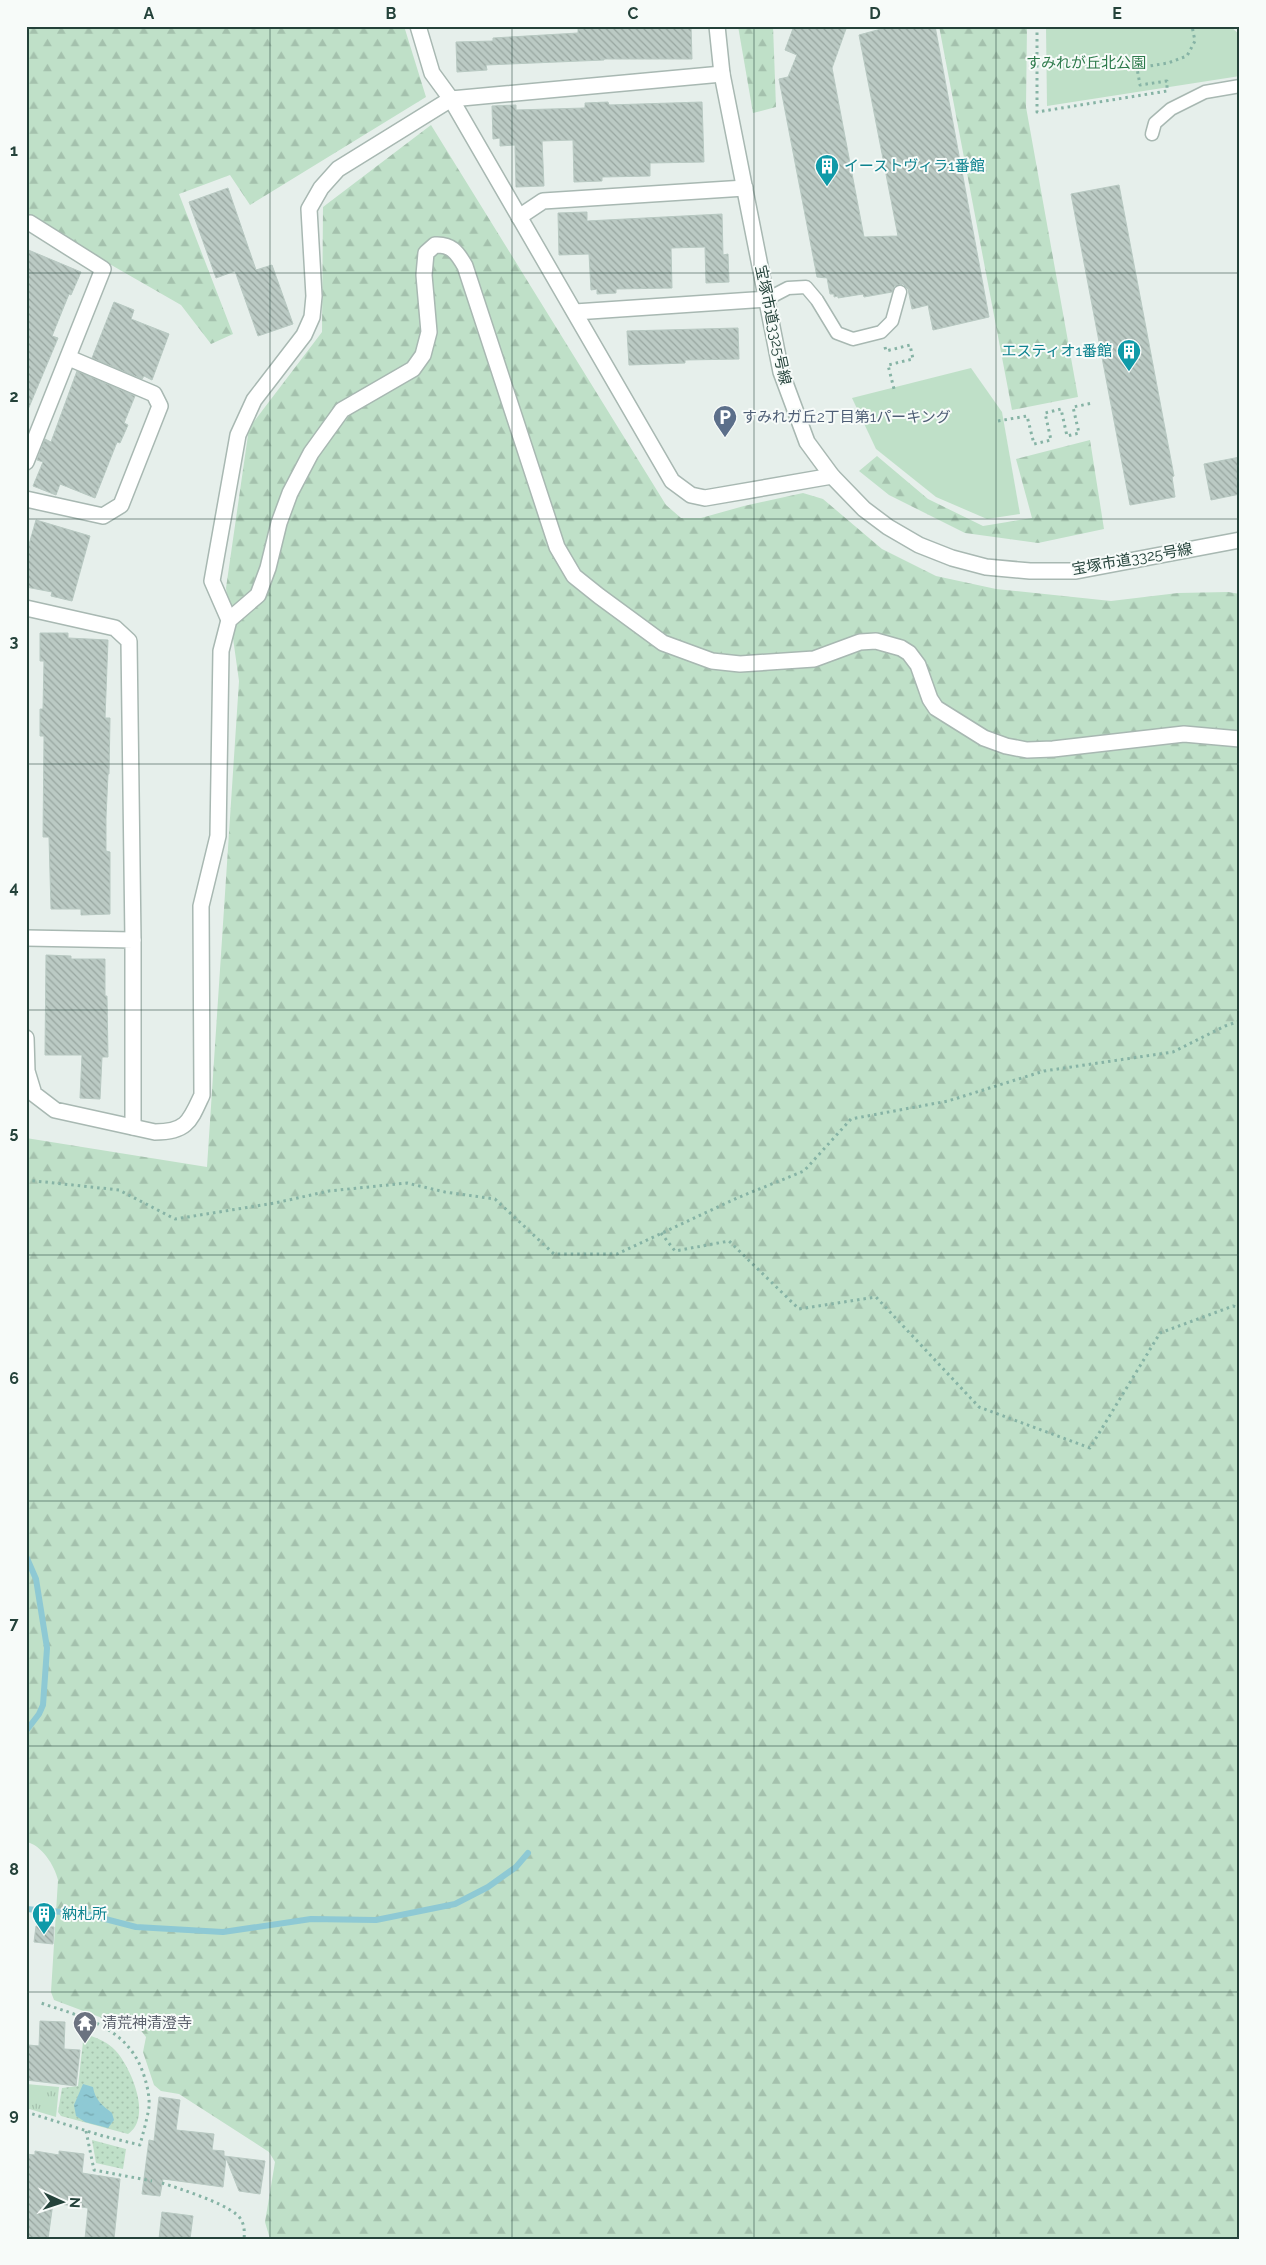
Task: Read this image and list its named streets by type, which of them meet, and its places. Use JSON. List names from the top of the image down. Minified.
{"streets":{"street":["宝塚市道3325号線"]},"parks":["すみれが丘北公園"],"places":{"building":["イーストヴィラ1番館","エスティオ1番館","納札所"],"parking":["すみれガ丘2丁目第1パーキング"],"temple":["清荒神清澄寺"]},"north":"right","grid":{"columns":["A","B","C","D","E"],"rows":["1","2","3","4","5","6","7","8","9"]}}
